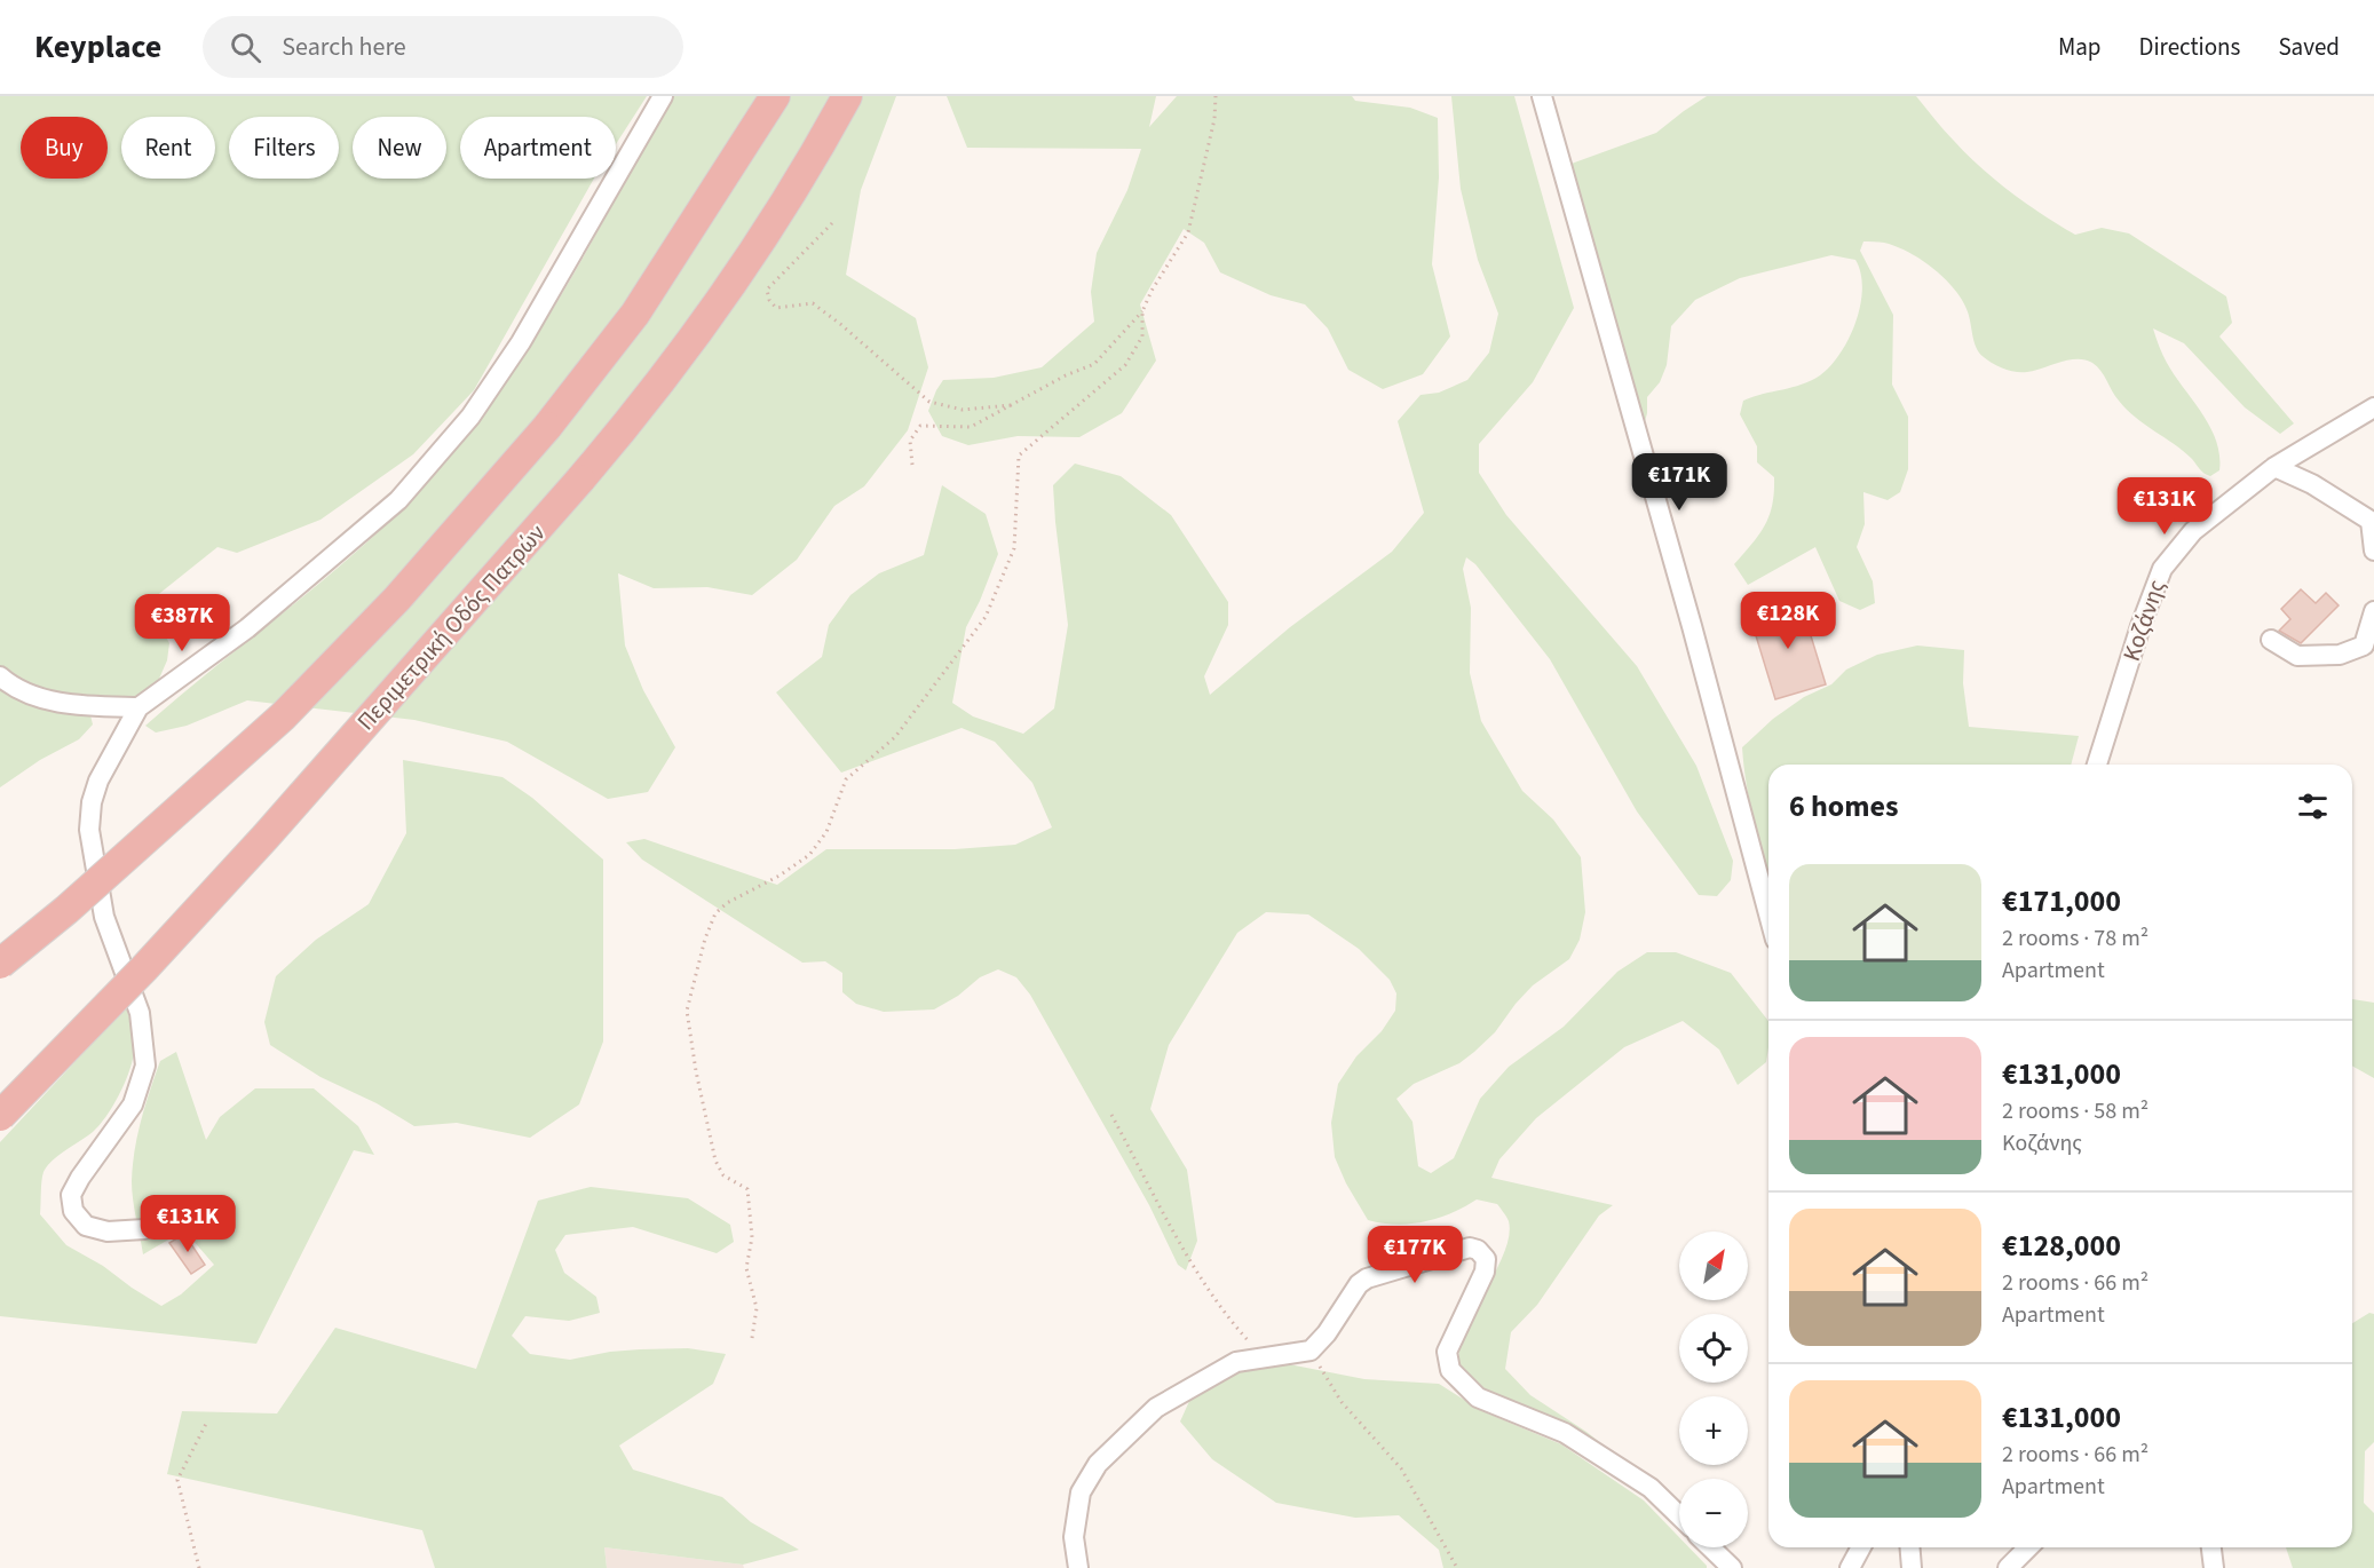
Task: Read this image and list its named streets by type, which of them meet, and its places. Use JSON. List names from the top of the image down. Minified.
{"streets":{"highway":["Περιμετρική Οδός Πατρών"],"street":["Κοζάνης"]},"north":"top right","page":{"header":"Keyplace","search":"Search here","nav":["Map","Directions","Saved"],"chip":["Buy","Rent","Filters","New","Apartment"],"price":["€171K","€131K","€128K","€387K","€131K","€177K"],"heading":"6 homes","list":[{"name":"€171,000","note":"2 rooms · 78 m² · Apartment"},{"name":"€131,000","note":"2 rooms · 58 m² · Κοζάνης"},{"name":"€128,000","note":"2 rooms · 66 m² · Apartment"},{"name":"€131,000","note":"2 rooms · 66 m² · Apartment"}],"map_buttons":["+","−"]}}
